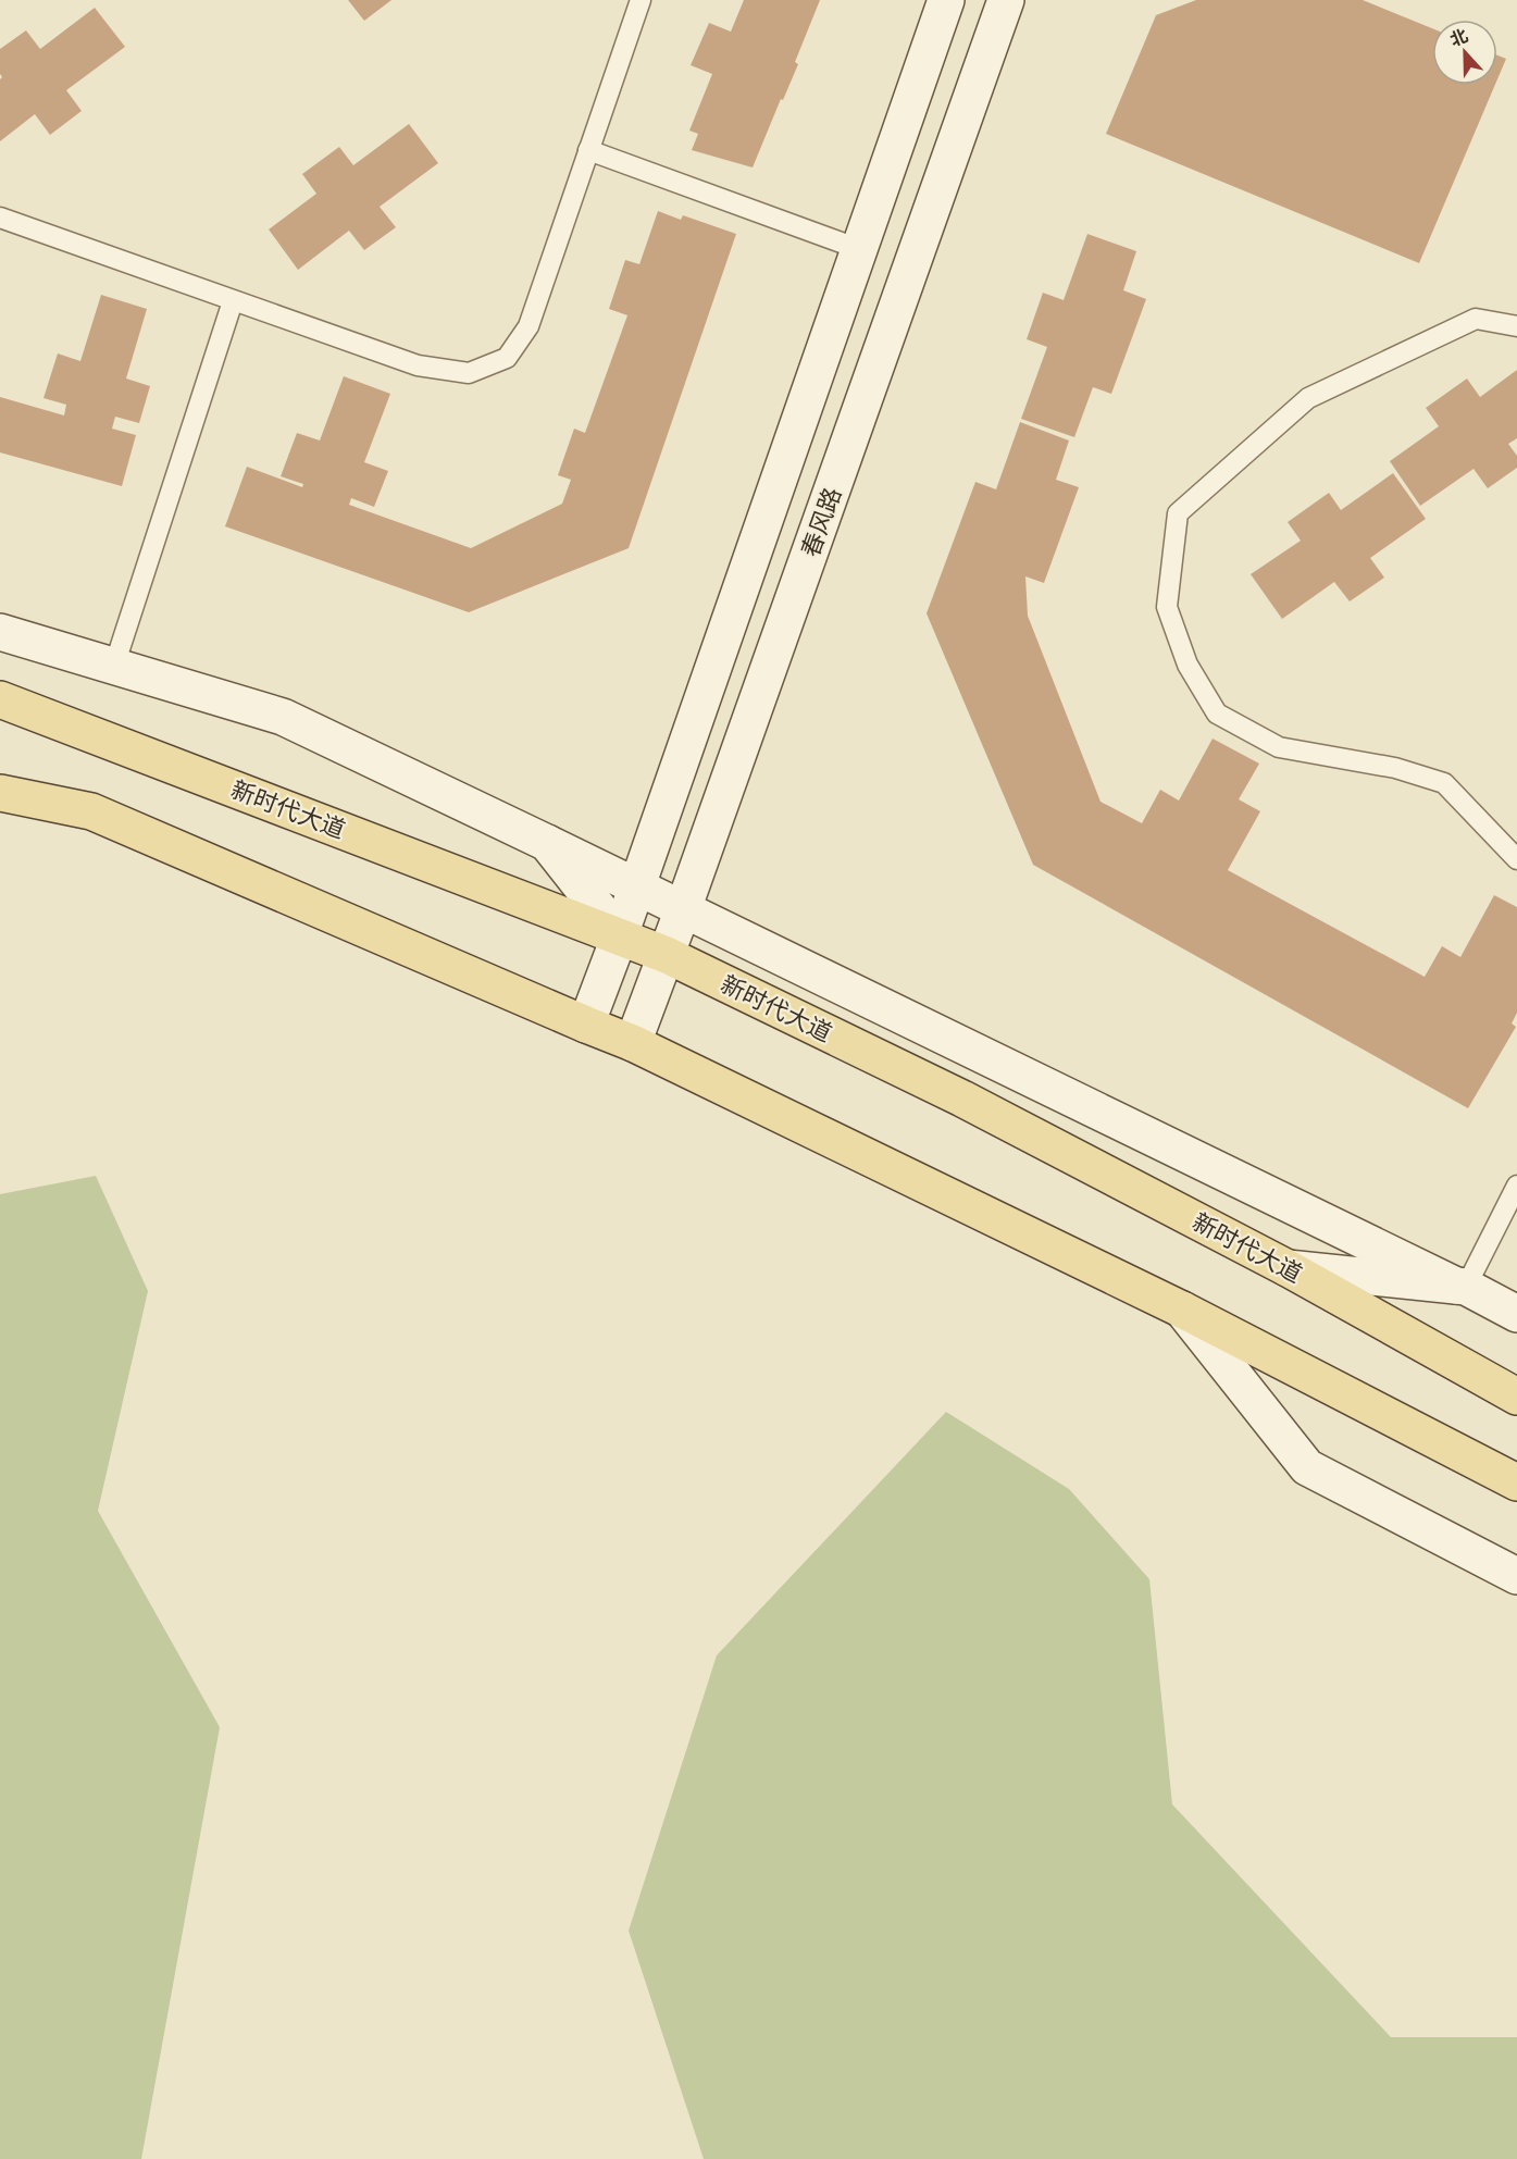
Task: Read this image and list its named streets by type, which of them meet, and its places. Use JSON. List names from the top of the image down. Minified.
{"streets":{"main road":["新时代大道"],"street":["春风路"]},"crossings":[["春风路","新时代大道"]],"north":"top"}
